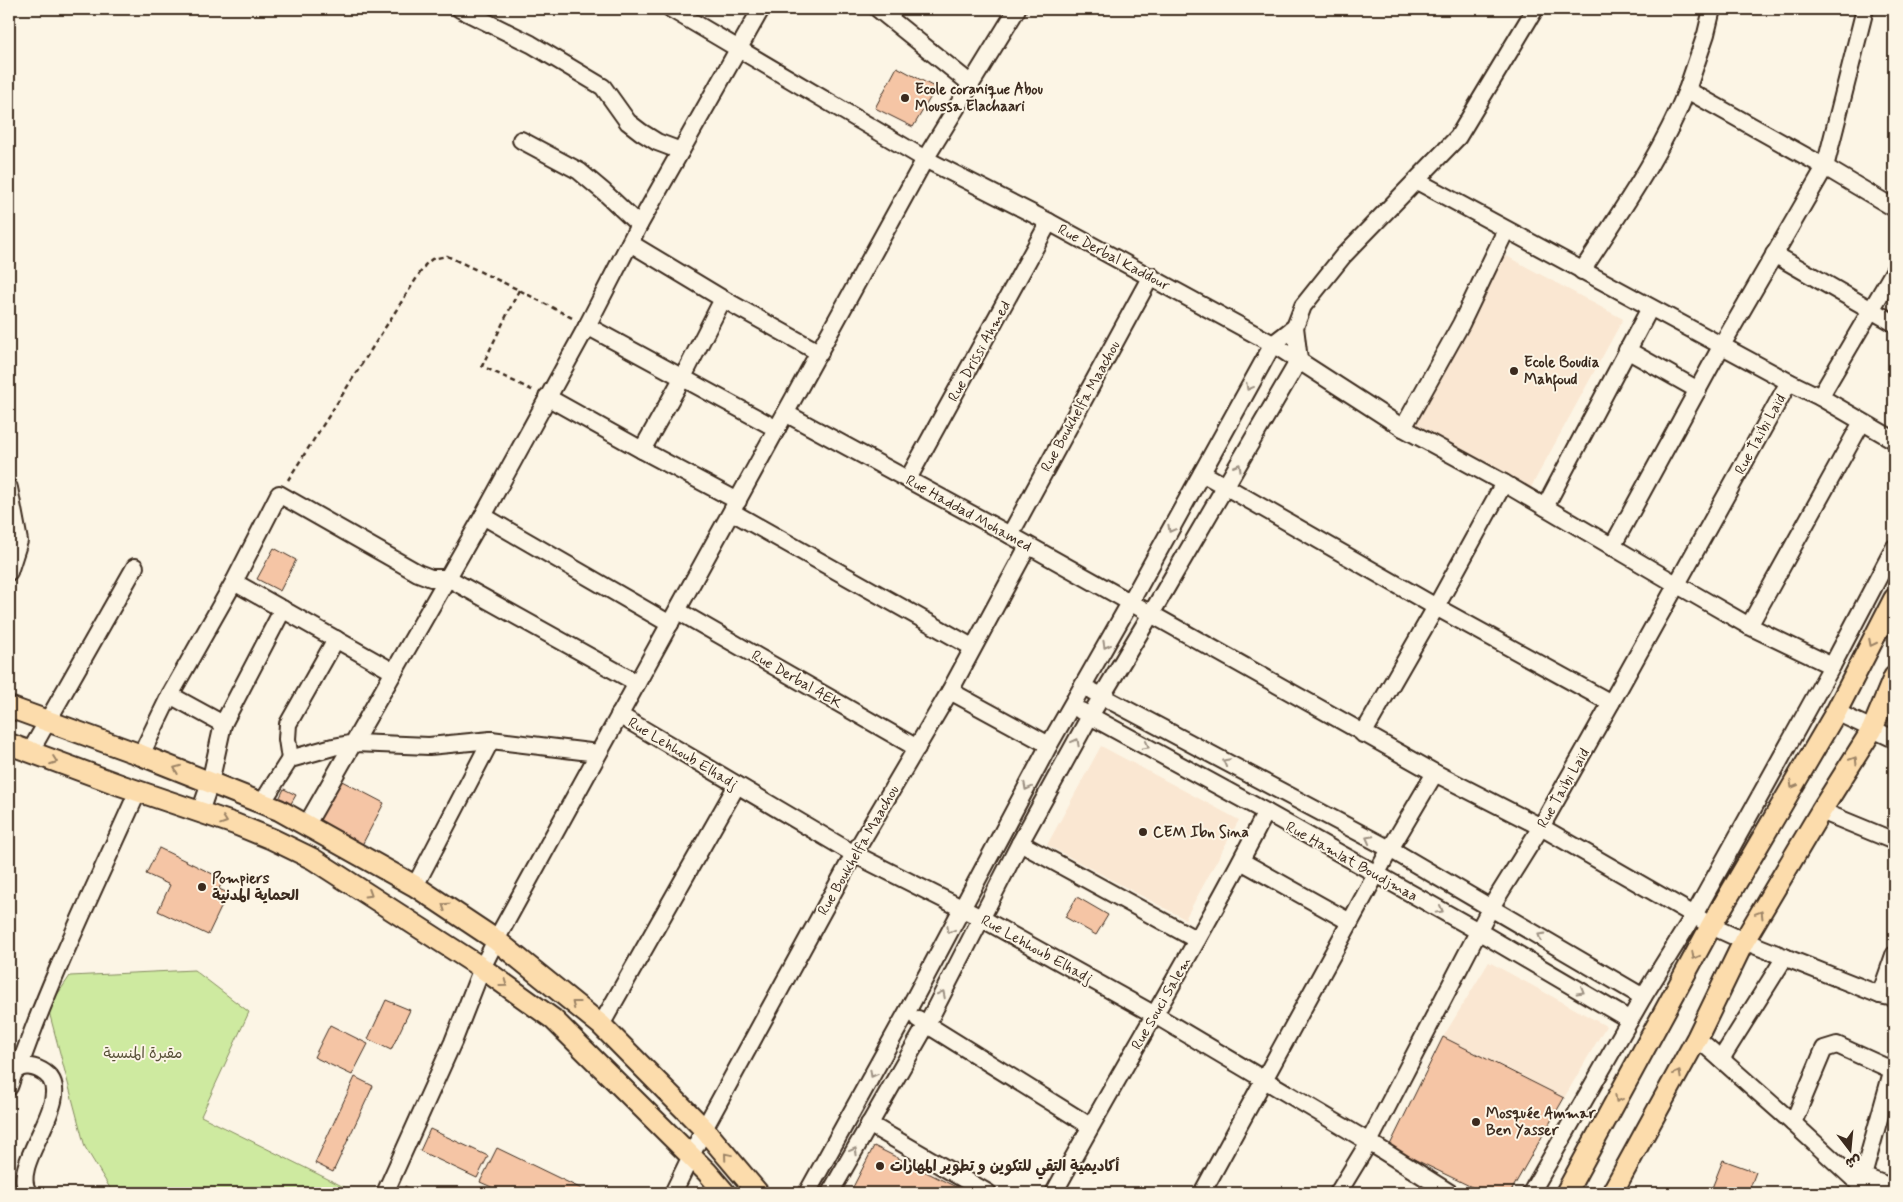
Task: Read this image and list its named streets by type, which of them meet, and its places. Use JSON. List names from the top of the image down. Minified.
{"streets":{"street":["Rue Derbal Kaddour","Rue Drissi Ahmed","Rue Boukhelfa Maachou","Rue Taïbi Laïd","Rue Haddad Mohamed","Rue Derbal AEK","Rue Lehhoub Elhadj","Rue Hamlat Boudjmaa","Rue Souci Salem"]},"crossings":[["Rue Derbal Kaddour","Rue Drissi Ahmed"],["Rue Derbal Kaddour","Rue Boukhelfa Maachou"],["Rue Derbal Kaddour","Rue Taïbi Laïd"],["Rue Drissi Ahmed","Rue Haddad Mohamed"],["Rue Boukhelfa Maachou","Rue Haddad Mohamed"],["Rue Boukhelfa Maachou","Rue Derbal AEK"],["Rue Boukhelfa Maachou","Rue Lehhoub Elhadj"],["Rue Taïbi Laïd","Rue Haddad Mohamed"],["Rue Taïbi Laïd","Rue Lehhoub Elhadj"],["Rue Taïbi Laïd","Rue Hamlat Boudjmaa"],["Rue Lehhoub Elhadj","Rue Souci Salem"],["Rue Hamlat Boudjmaa","Rue Souci Salem"]],"parks":["مقبرة المنسية"],"places":["Ecole coranique Abou Moussa Elachaari","Ecole Boudia Mahfoud","CEM Ibn Sina","Pompiers الحماية المدنية","Mosquée Ammar Ben Yasser","أكاديمية التقي للتكوين و تطوير المهارات"],"north":"bottom"}
